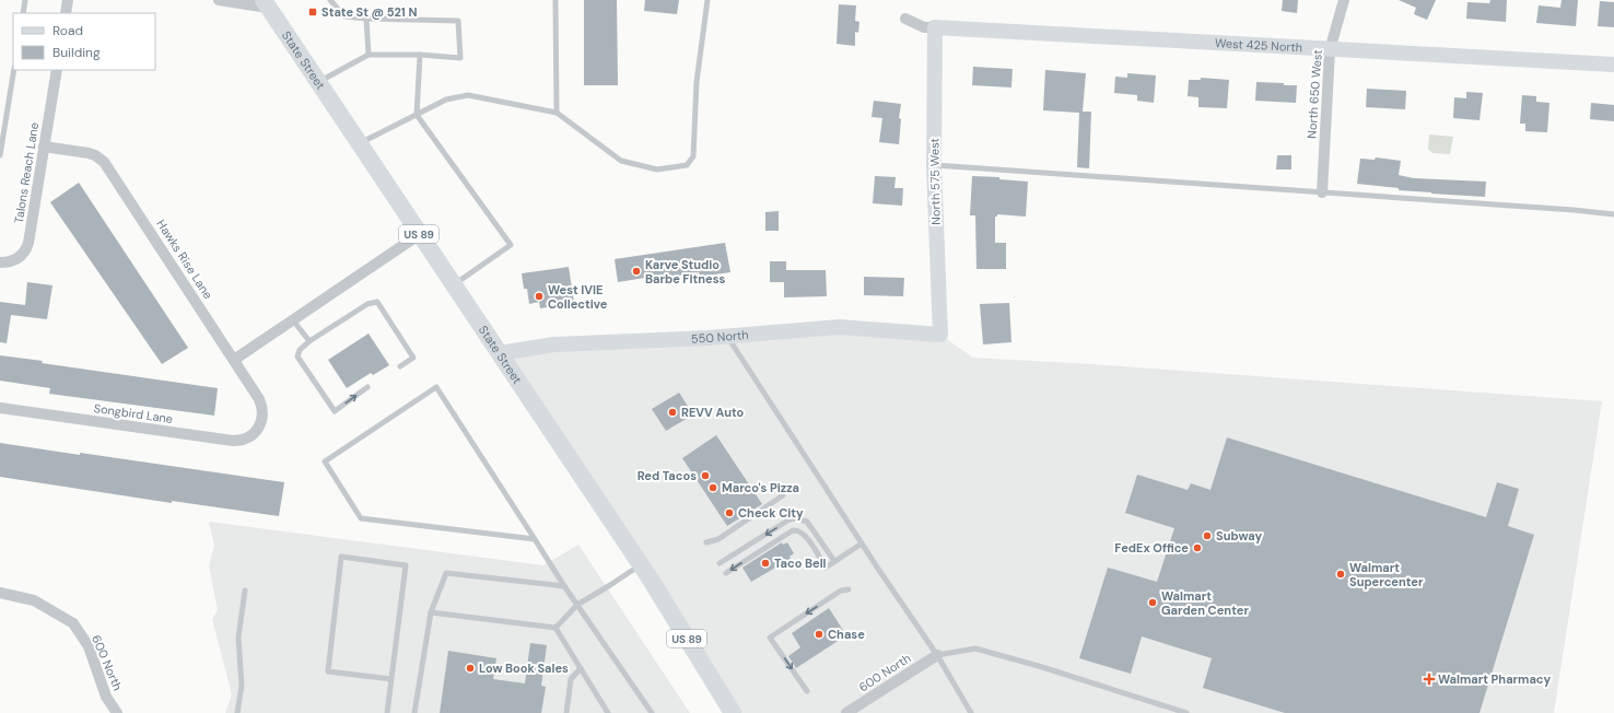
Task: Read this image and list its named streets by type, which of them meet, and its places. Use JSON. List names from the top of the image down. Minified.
{"streets":{"main road":["State Street","US 89"],"street":["West 425 North","North 650 West","Talons Reach Lane","North 575 West","Hawks Rise Lane","550 North","Songbird Lane","600 North"]},"crossings":[["West 425 North","North 650 West"],["West 425 North","North 575 West"],["State Street","550 North"],["Talons Reach Lane","Hawks Rise Lane"],["North 575 West","550 North"],["Hawks Rise Lane","Songbird Lane"]],"places":{"transit":["State St @ 521 N"],"other":["Karve Studio Barbe Fitness","West IVIE Collective","REVV Auto","Red Tacos","Marco's Pizza","Check City","Subway","FedEx Office","Taco Bell","Walmart Supercenter","Walmart Garden Center","Chase","Low Book Sales"],"health":["Walmart Pharmacy"]},"legend":["Road","Building"]}
